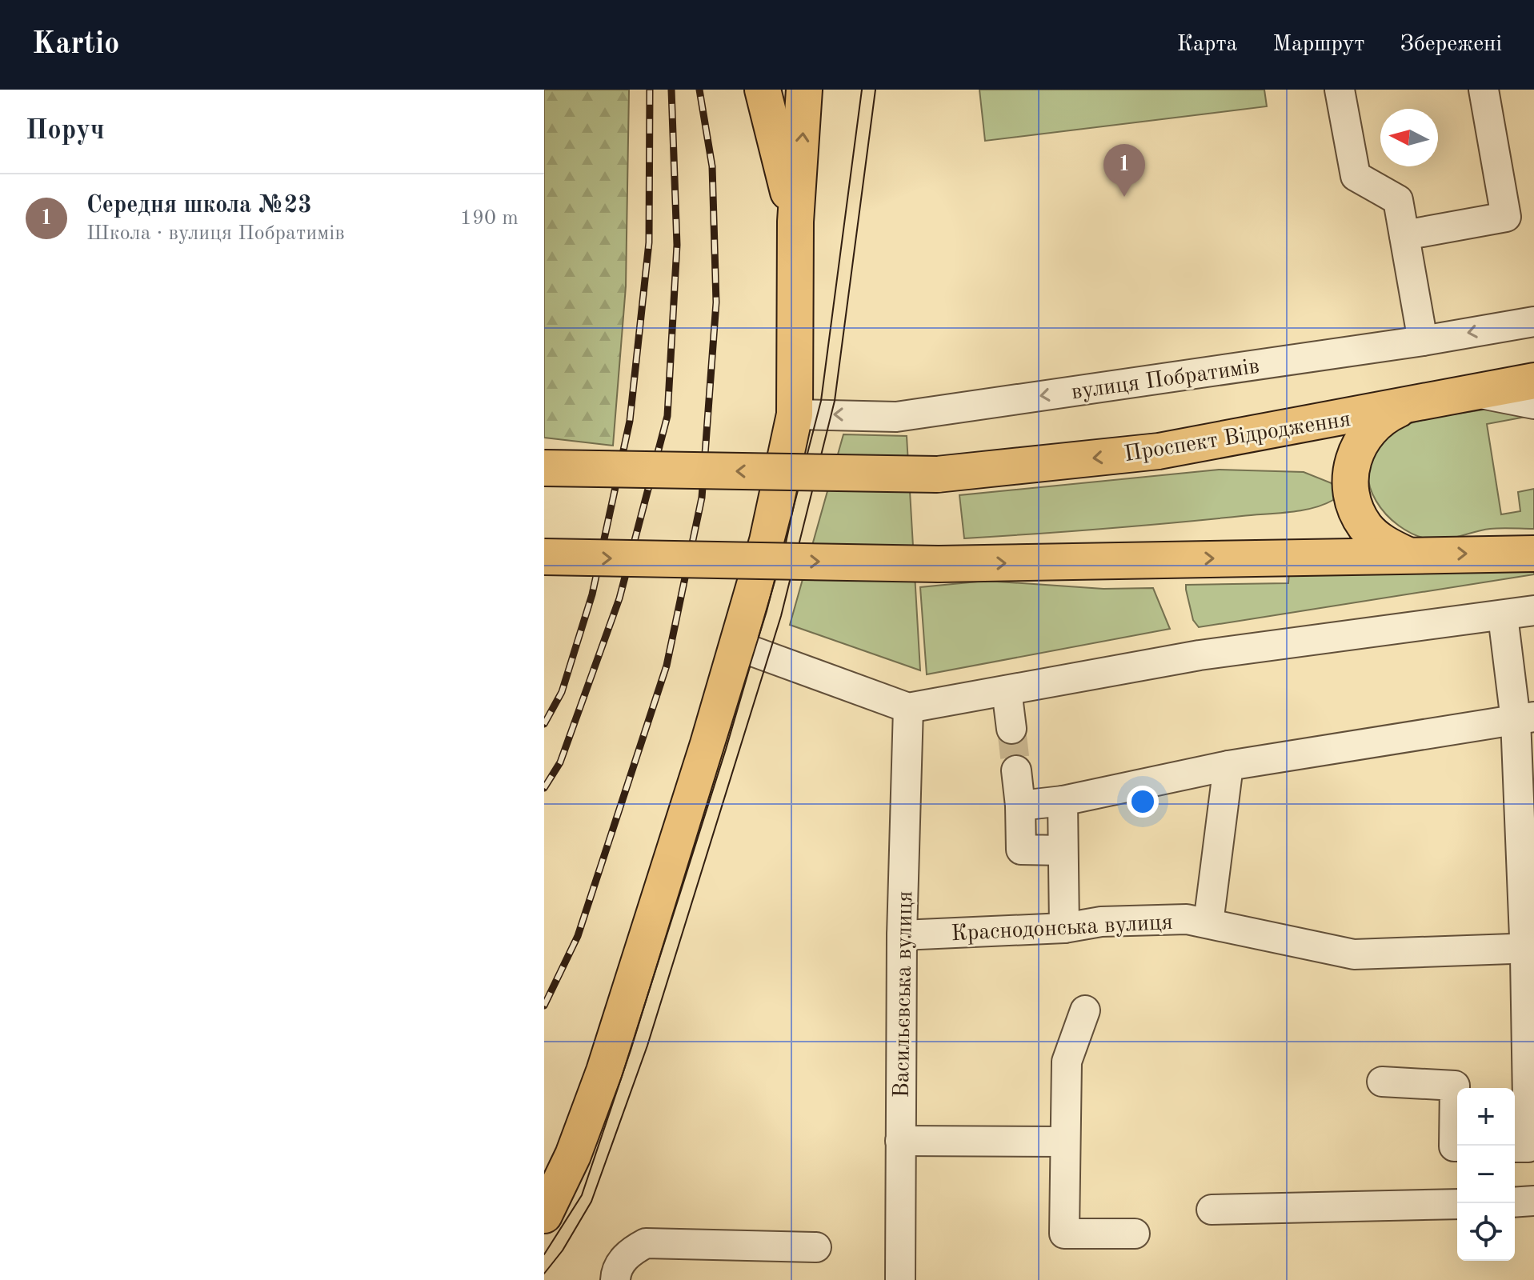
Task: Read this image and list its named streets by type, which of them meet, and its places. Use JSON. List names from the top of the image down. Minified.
{"streets":{"main road":["Проспект Відродження"],"street":["вулиця Побратимів","Краснодонська вулиця","Васильєвська вулиця"]},"crossings":[["Краснодонська вулиця","Васильєвська вулиця"]],"one_way":["вулиця Побратимів"],"north":"left","page":{"header":"Kartio","nav":["Карта","Маршрут","Збережені"],"heading":"Поруч","pins":"1","list":[{"mark":"1","name":"Середня школа №23","note":"Школа · вулиця Побратимів","value":"190 m"}],"map_buttons":["+","−"]}}
